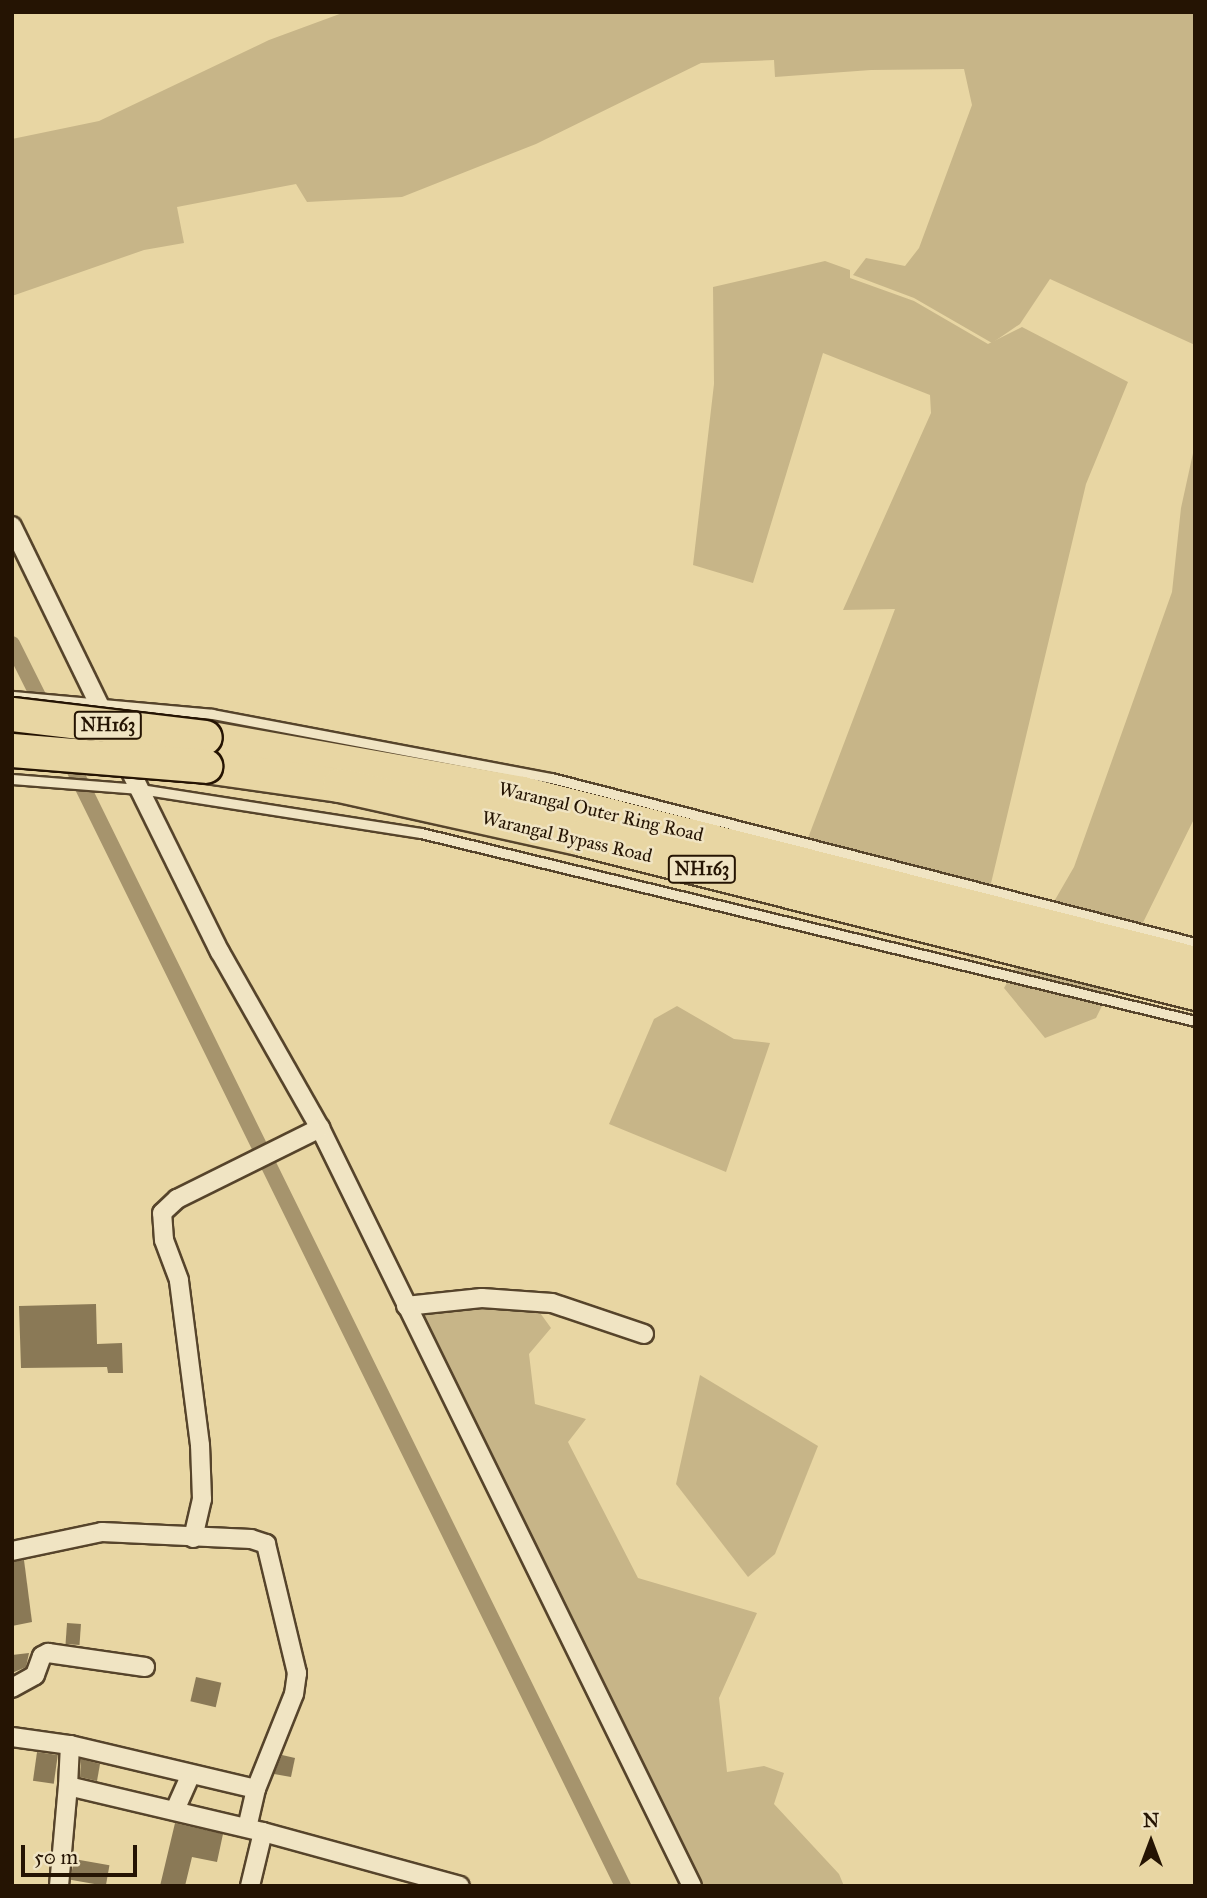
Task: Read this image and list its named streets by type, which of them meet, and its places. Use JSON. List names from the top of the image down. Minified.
{"streets":{"highway":["NH163","Warangal Outer Ring Road","Warangal Bypass Road"]},"crossings":[["Warangal Outer Ring Road","Warangal Bypass Road"]],"scale_bar":"50 m","north":"top"}
